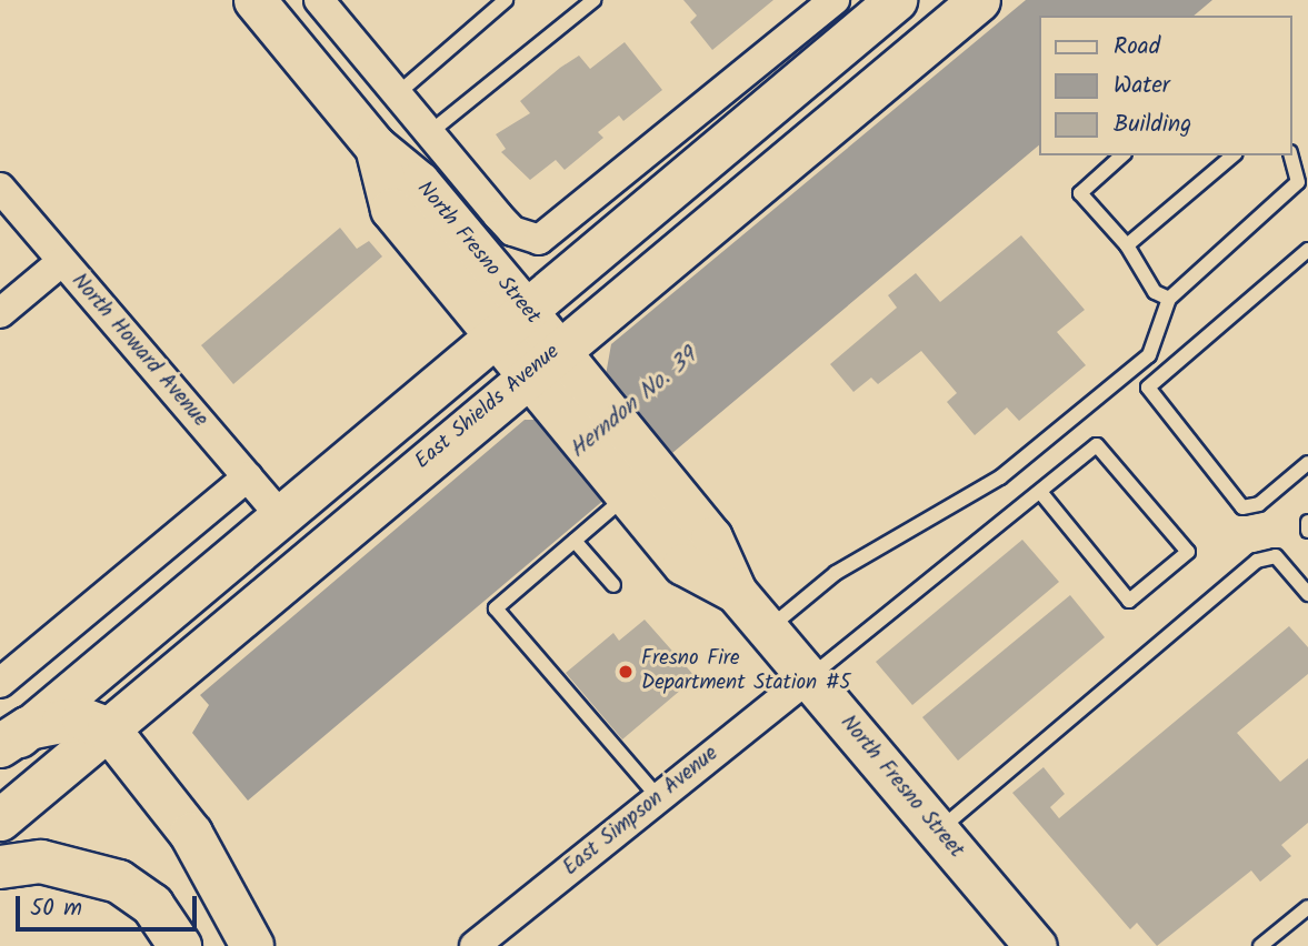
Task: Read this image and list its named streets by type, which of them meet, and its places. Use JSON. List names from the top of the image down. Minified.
{"streets":{"main road":["North Fresno Street","East Shields Avenue"],"street":["North Howard Avenue","East Simpson Avenue"]},"crossings":[["North Fresno Street","East Shields Avenue"],["North Fresno Street","East Simpson Avenue"]],"water":["Herndon No. 39"],"places":["Fresno Fire Department Station #5"],"legend":["Road","Water","Building"],"scale_bar":"50 m"}
